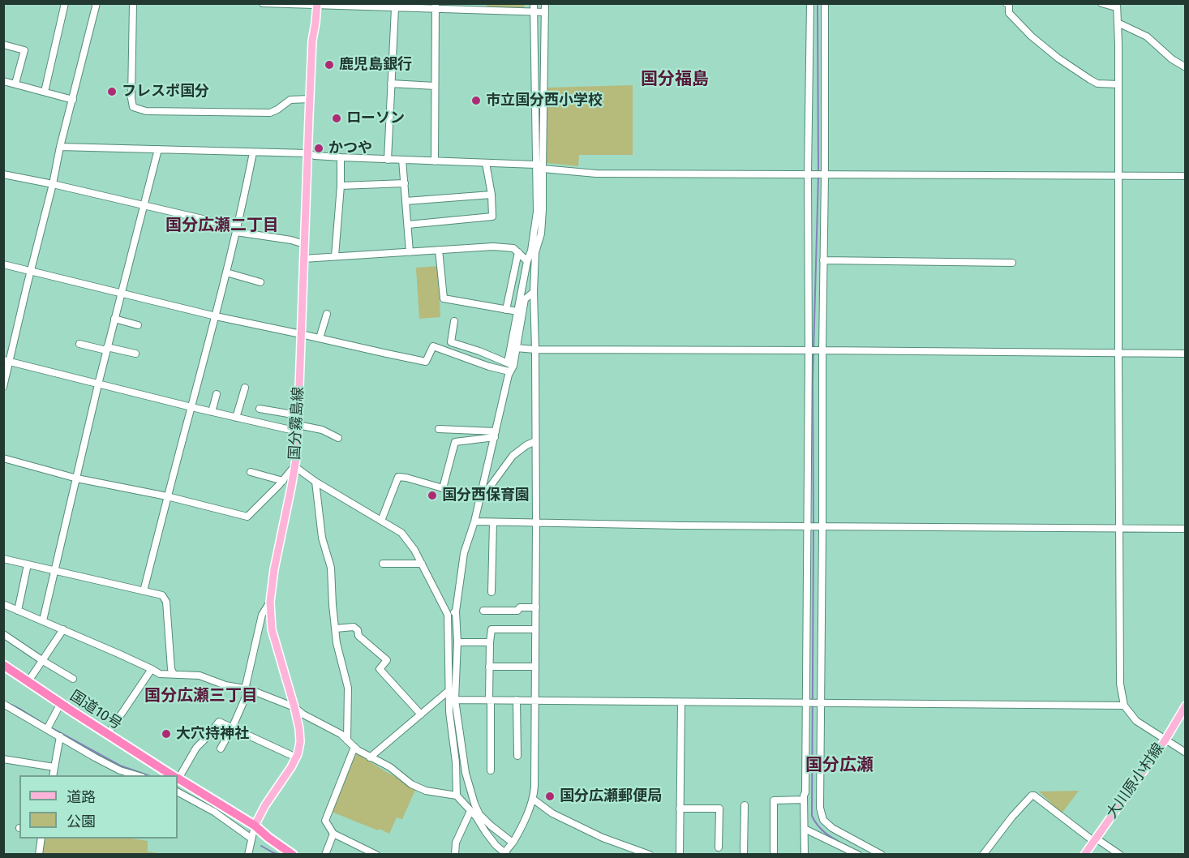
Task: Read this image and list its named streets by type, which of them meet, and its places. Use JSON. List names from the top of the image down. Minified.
{"streets":{"highway":["国道10号"],"main road":["国分霧島線","大川原小村線"]},"crossings":[["国分霧島線","国道10号"]],"districts":["国分福島","国分広瀬二丁目","国分広瀬三丁目","国分広瀬"],"places":["鹿児島銀行","フレスポ国分","市立国分西小学校","ローソン","かつや","国分西保育園","大穴持神社","国分広瀬郵便局"],"legend":["道路","公園"]}
